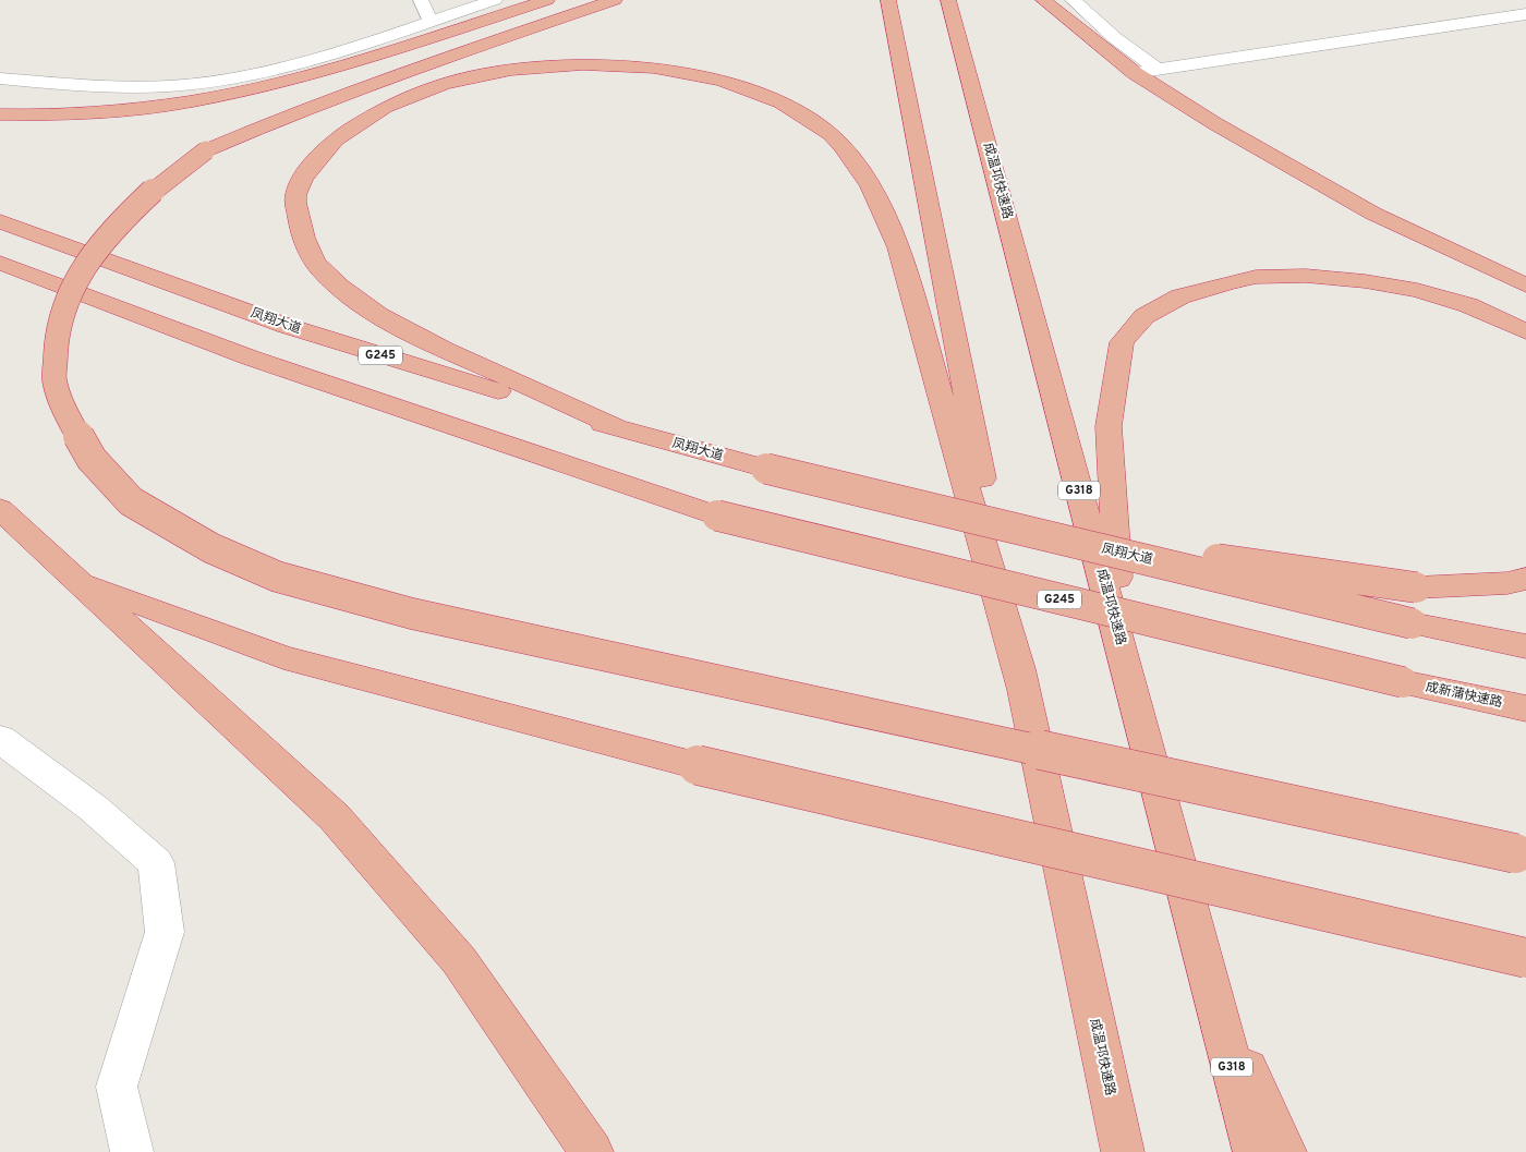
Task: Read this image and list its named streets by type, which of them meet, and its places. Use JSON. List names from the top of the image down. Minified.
{"streets":{"highway":["成温邛快速路","凤翔大道","G245","G318","成新蒲快速路"]}}
